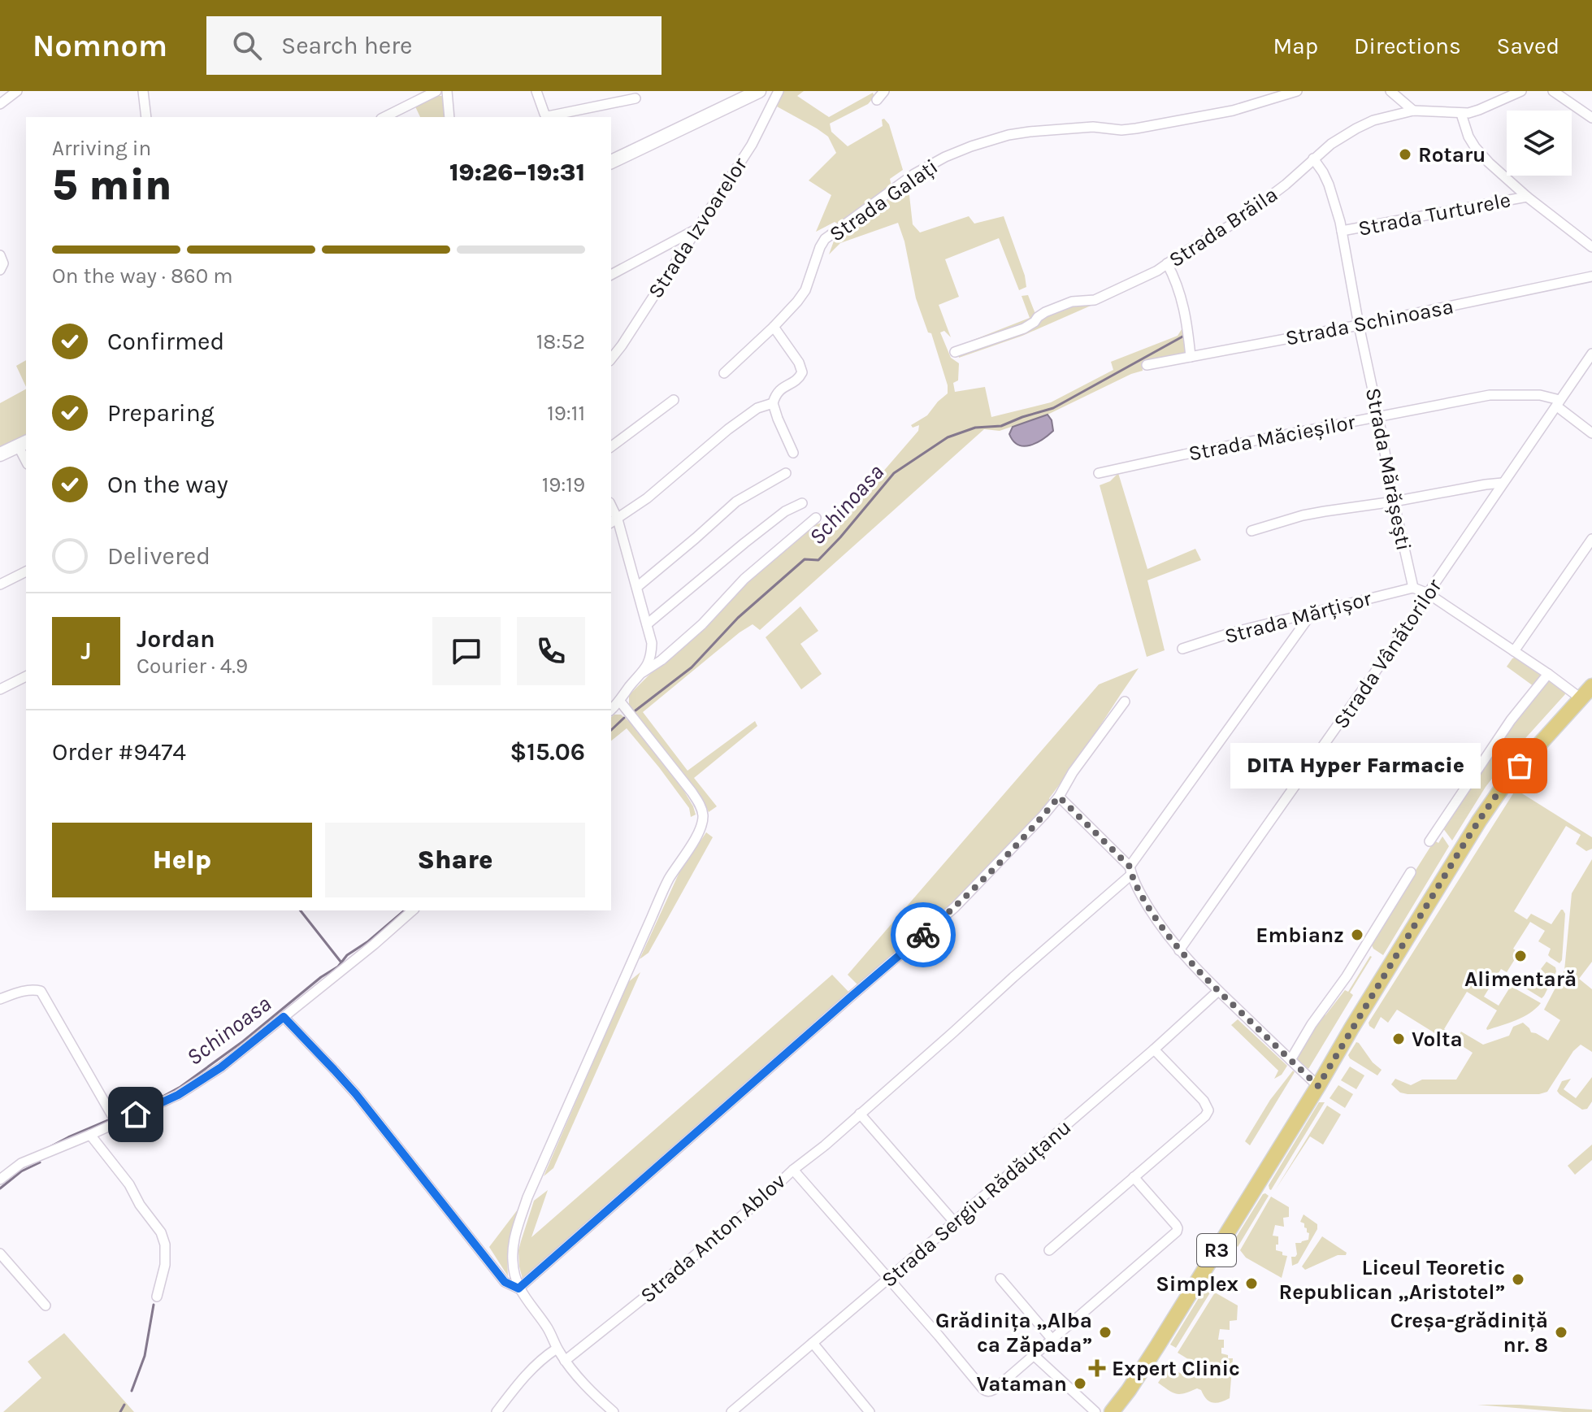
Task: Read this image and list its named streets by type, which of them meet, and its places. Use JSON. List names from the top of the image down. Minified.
{"streets":{"main road":["R3"],"street":["Strada Galați","Strada Turturele","Strada Brăila","Strada Izvoarelor","Strada Schinoasa","Strada Măcieșilor","Strada Mărășești","Strada Mărțișor","Strada Vânătorilor","Strada Sergiu Rădăuțanu","Strada Anton Ablov"]},"crossings":[["Strada Turturele","Strada Mărășești"],["Strada Brăila","Strada Mărășești"],["Strada Schinoasa","Strada Mărășești"],["Strada Măcieșilor","Strada Mărășești"],["Strada Măcieșilor","Strada Vânătorilor"],["Strada Mărășești","Strada Mărțișor"],["Strada Mărțișor","Strada Anton Ablov"]],"water":["Schinoasa"],"places":{"other":["Rotaru","DITA Hyper Farmacie","Embianz","Alimentară","Volta","Liceul Teoretic Republican „Aristotel”","Simplex","Grădinița „Alba ca Zăpada”","Creșa-grădiniță nr. 8","Vataman"],"health":["Expert Clinic"]},"page":{"header":"Nomnom","search":"Search here","nav":["Map","Directions","Saved"],"heading":["5 min","Arriving in","19:26–19:31"],"panel":["Jordan","Courier · 4.9","Order #9474","$15.06"],"bar":"On the way · 860 m","list":[["Confirmed","18:52"],["Preparing","19:11"],["On the way","19:19"],"Delivered"],"round":"J","bubble":"DITA Hyper Farmacie","buttons":["Help","Share"]}}
